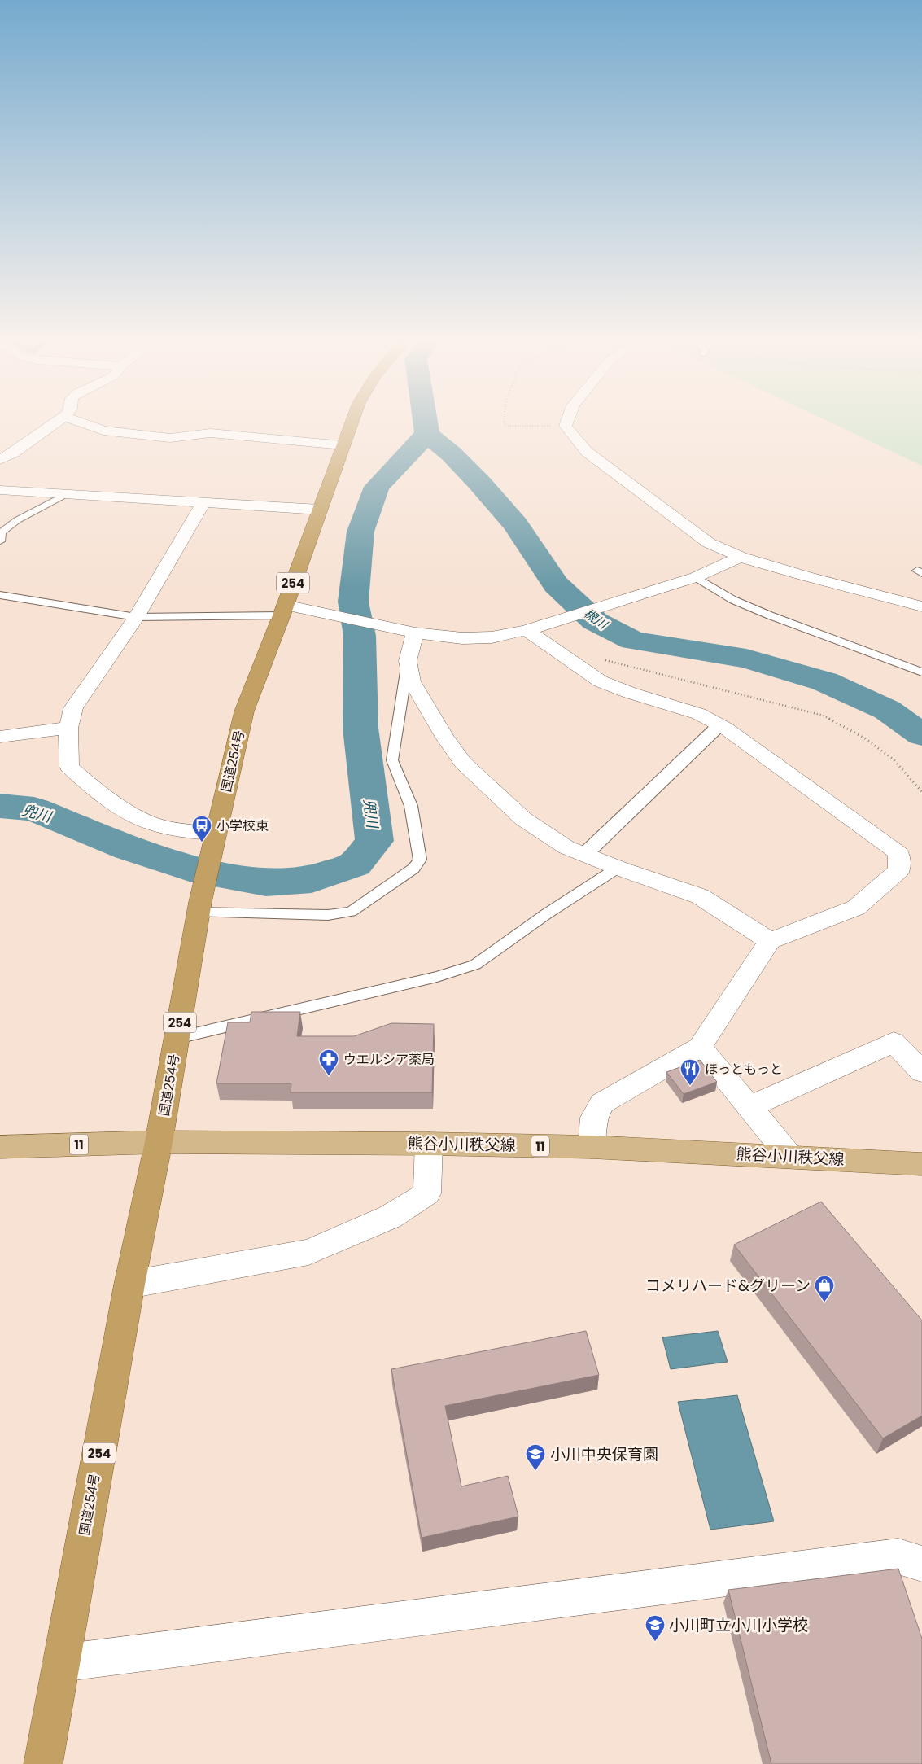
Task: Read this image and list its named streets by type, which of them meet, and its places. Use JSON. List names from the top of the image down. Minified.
{"streets":{"highway":["254","国道254号"],"main road":["11","熊谷小川秩父線"]},"crossings":[["国道254号","熊谷小川秩父線"]],"water":["槻川","兜川"],"places":{"bus stop":["小学校東"],"pharmacy":["ウエルシア薬局"],"restaurant":["ほっともっと"],"shop":["コメリハード&グリーン"],"school or university":["小川中央保育園","小川町立小川小学校"]}}
